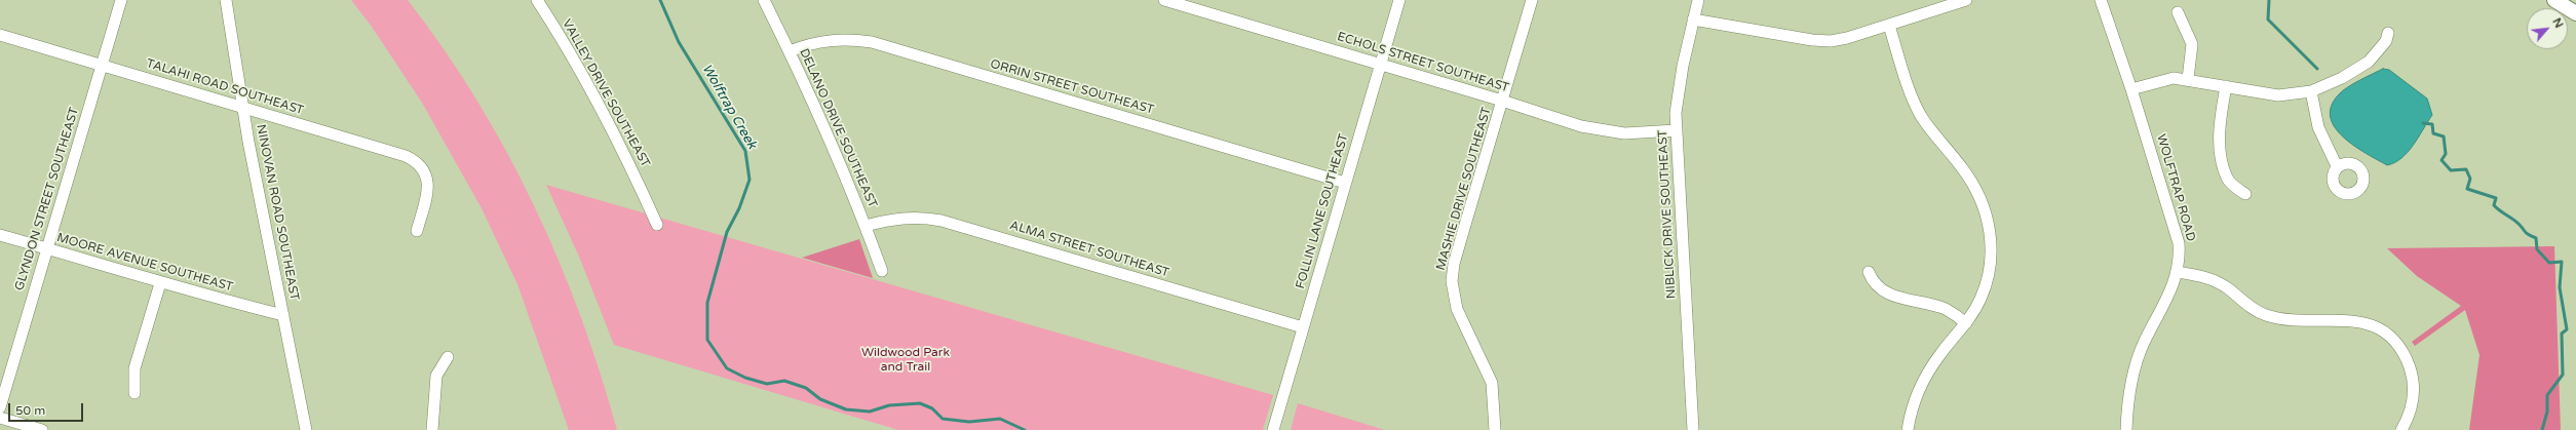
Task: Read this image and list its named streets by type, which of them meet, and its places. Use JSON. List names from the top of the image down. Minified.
{"streets":{"street":["ECHOLS STREET SOUTHEAST","TALAHI ROAD SOUTHEAST","ORRIN STREET SOUTHEAST","VALLEY DRIVE SOUTHEAST","DELANO DRIVE SOUTHEAST","WOLFTRAP ROAD","MASHIE DRIVE SOUTHEAST","GLYNDON STREET SOUTHEAST","FOLLIN LANE SOUTHEAST","NINOVAN ROAD SOUTHEAST","NIBLICK DRIVE SOUTHEAST","ALMA STREET SOUTHEAST","MOORE AVENUE SOUTHEAST"]},"crossings":[["ECHOLS STREET SOUTHEAST","MASHIE DRIVE SOUTHEAST"],["ECHOLS STREET SOUTHEAST","FOLLIN LANE SOUTHEAST"],["ECHOLS STREET SOUTHEAST","NIBLICK DRIVE SOUTHEAST"],["TALAHI ROAD SOUTHEAST","GLYNDON STREET SOUTHEAST"],["TALAHI ROAD SOUTHEAST","NINOVAN ROAD SOUTHEAST"],["ORRIN STREET SOUTHEAST","DELANO DRIVE SOUTHEAST"],["ORRIN STREET SOUTHEAST","FOLLIN LANE SOUTHEAST"],["DELANO DRIVE SOUTHEAST","ALMA STREET SOUTHEAST"],["GLYNDON STREET SOUTHEAST","MOORE AVENUE SOUTHEAST"],["FOLLIN LANE SOUTHEAST","ALMA STREET SOUTHEAST"],["NINOVAN ROAD SOUTHEAST","MOORE AVENUE SOUTHEAST"]],"water":["Wolftrap Creek"],"parks":["Wildwood Park and Trail"],"scale_bar":"50 m","north":"top right"}
